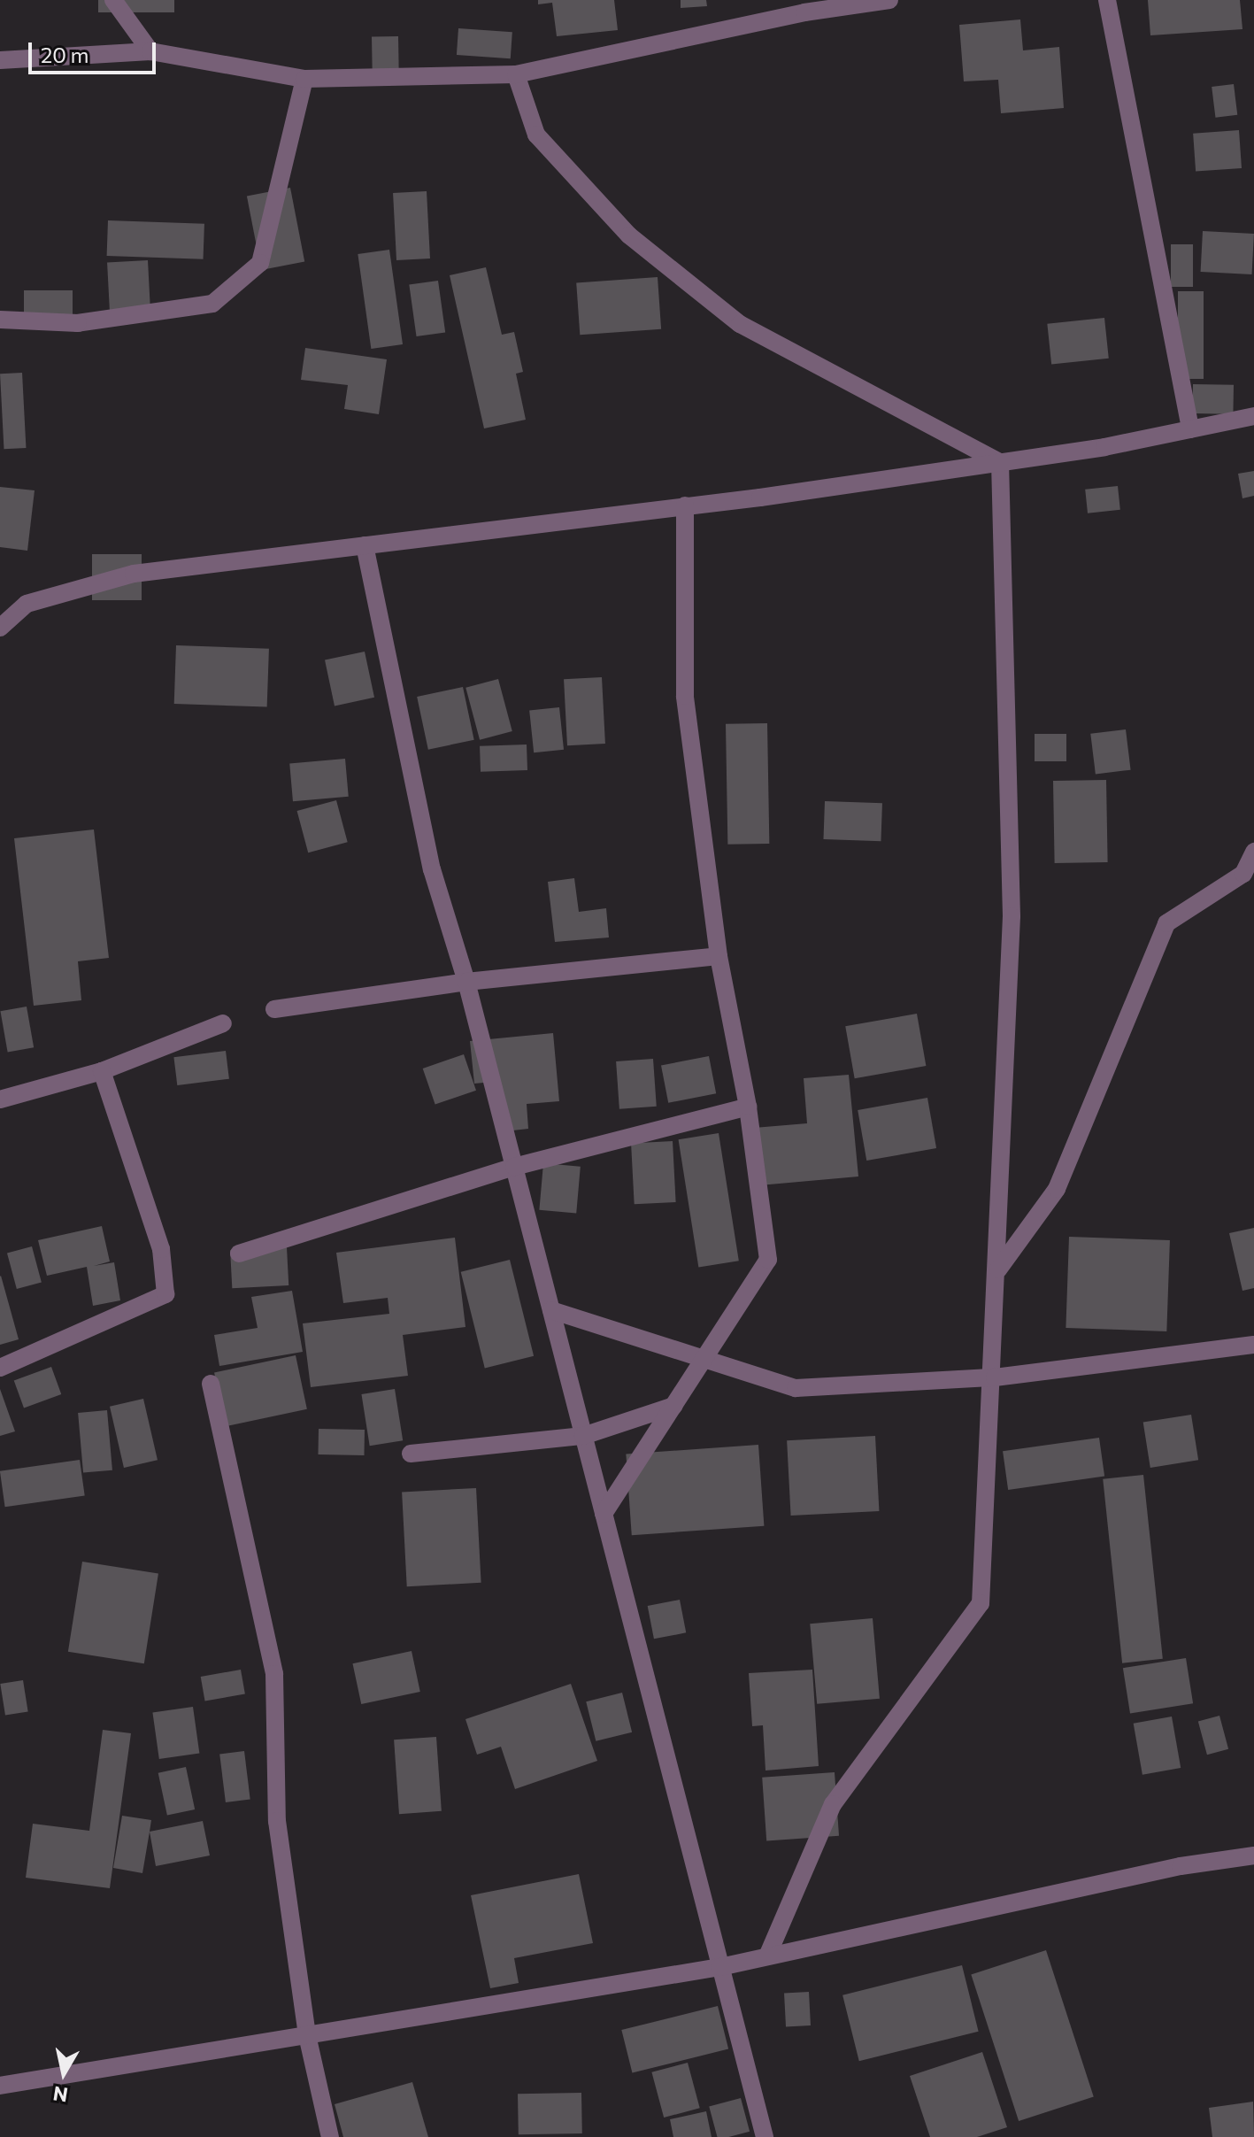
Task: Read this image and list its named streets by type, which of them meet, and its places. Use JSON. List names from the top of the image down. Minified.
{"scale_bar":"20 m","north":"bottom"}
